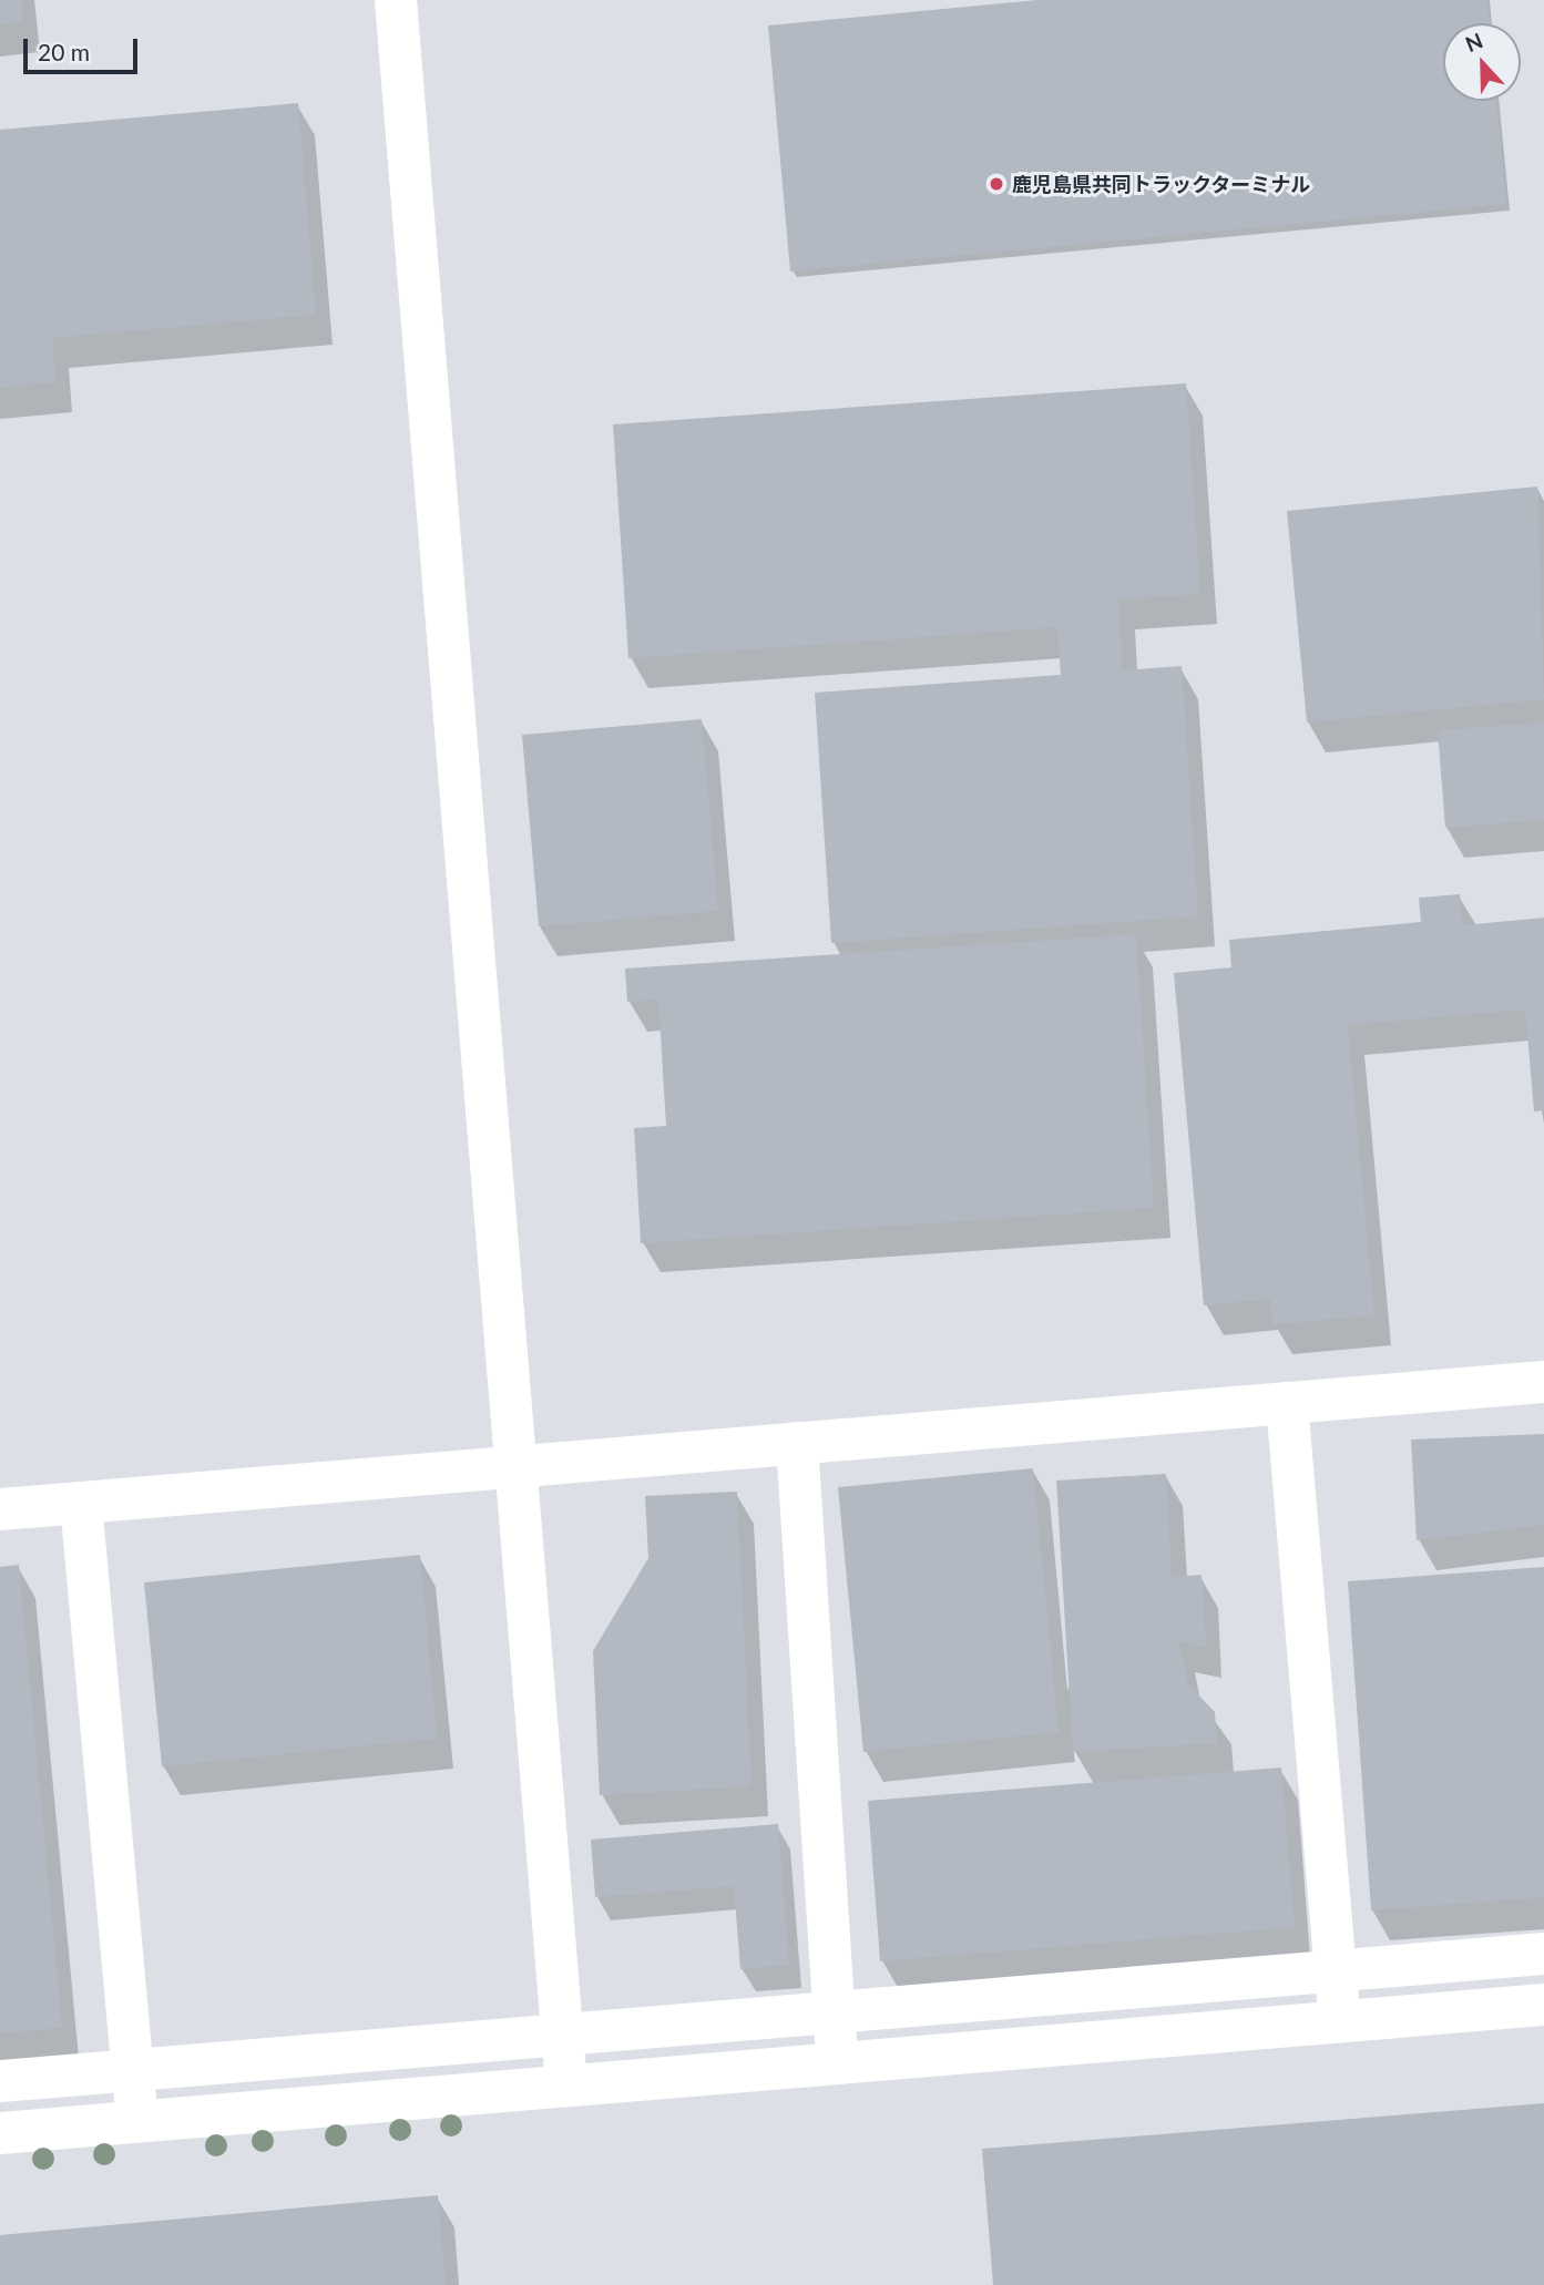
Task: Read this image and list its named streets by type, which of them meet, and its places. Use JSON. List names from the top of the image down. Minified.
{"places":["鹿児島県共同トラックターミナル"],"scale_bar":"20 m","north":"top"}
